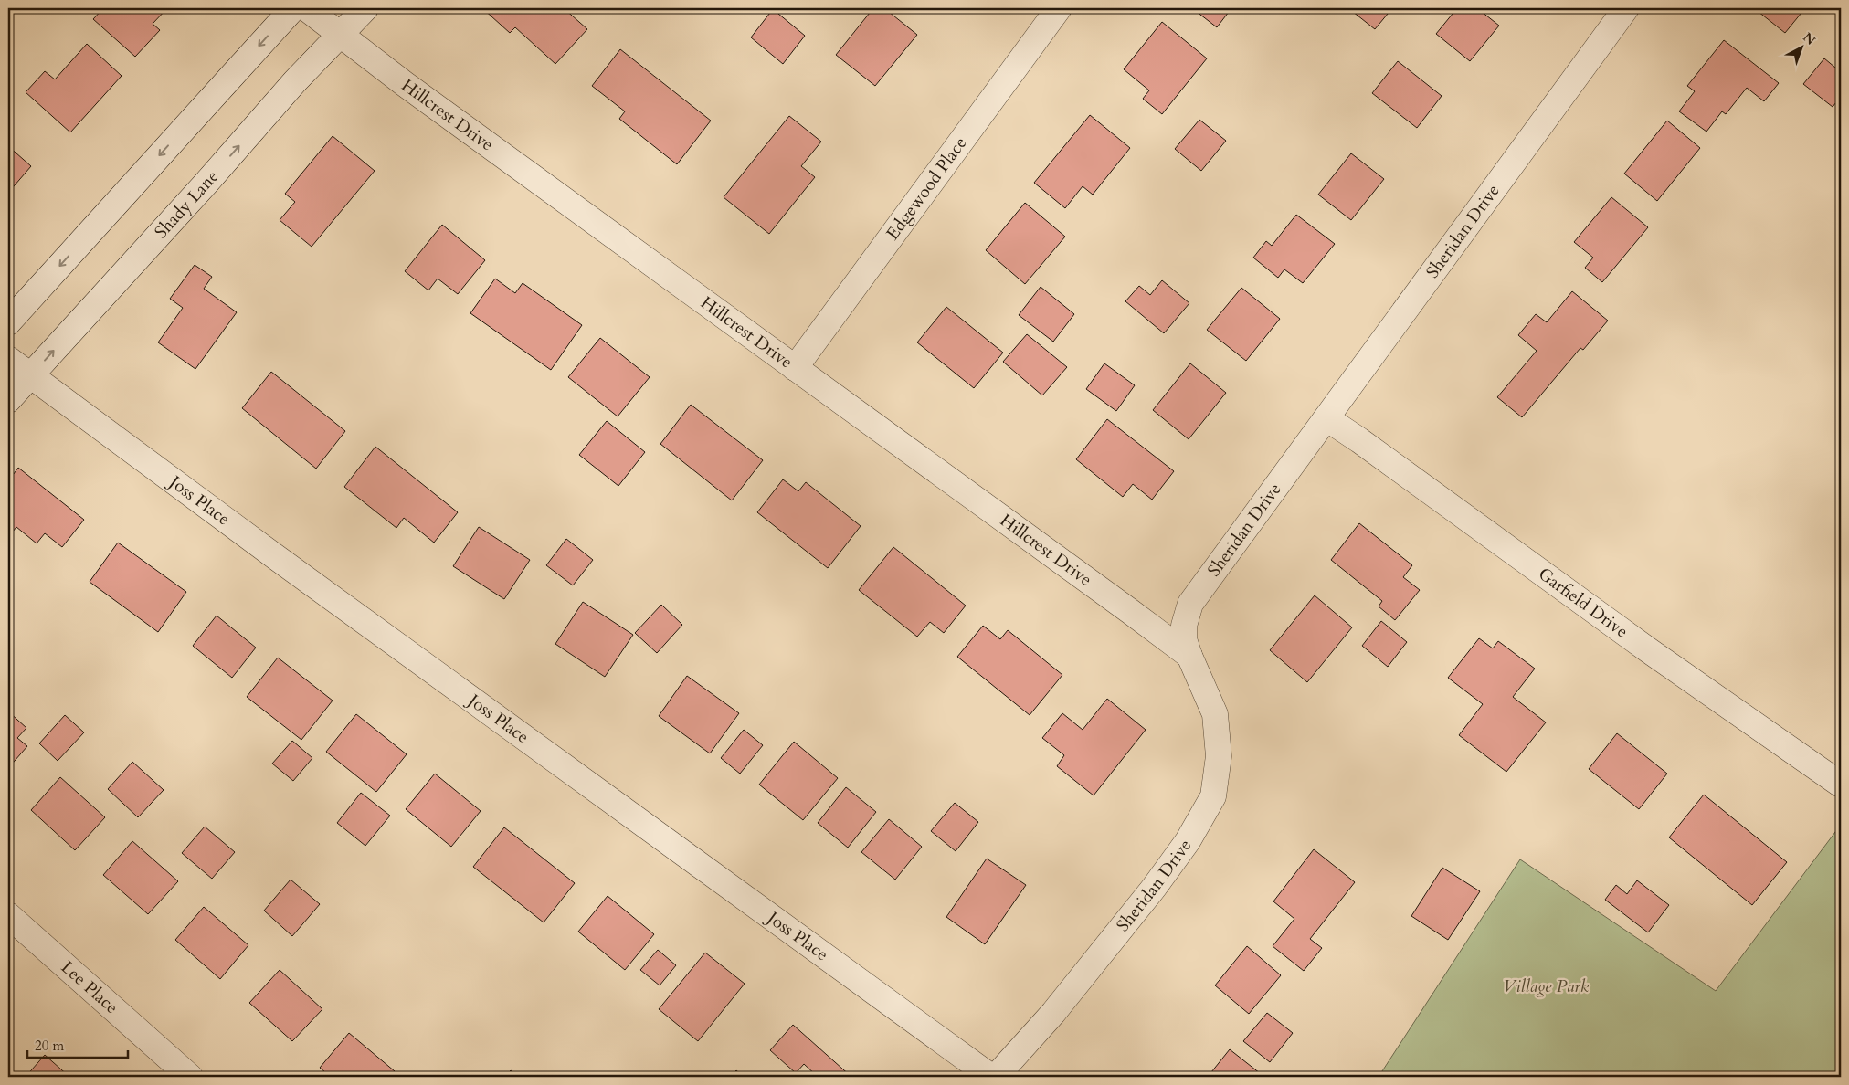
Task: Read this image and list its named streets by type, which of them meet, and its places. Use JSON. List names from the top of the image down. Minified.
{"streets":{"street":["Hillcrest Drive","Edgewood Place","Shady Lane","Sheridan Drive","Joss Place","Garfield Drive","Lee Place"]},"crossings":[["Hillcrest Drive","Edgewood Place"],["Hillcrest Drive","Shady Lane"],["Hillcrest Drive","Sheridan Drive"],["Shady Lane","Joss Place"],["Sheridan Drive","Garfield Drive"]],"parks":["Village Park"],"scale_bar":"20 m","north":"top right"}
